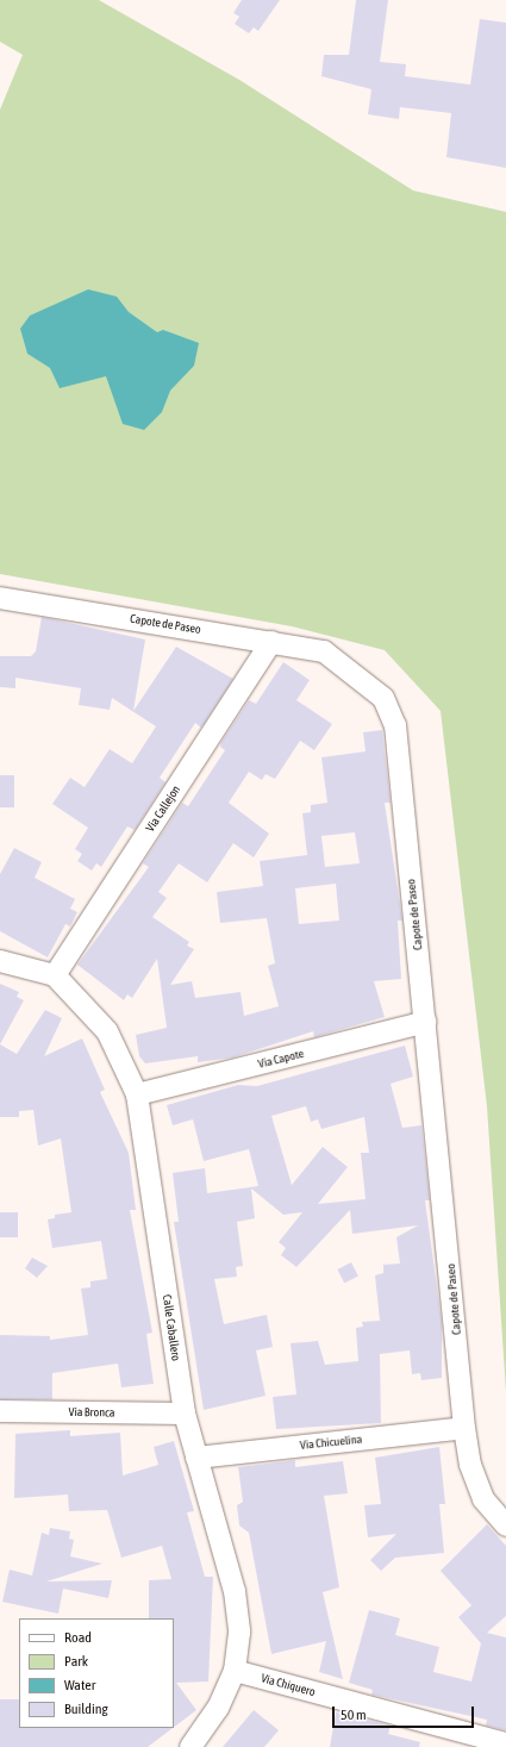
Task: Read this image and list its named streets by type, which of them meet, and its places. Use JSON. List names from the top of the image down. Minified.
{"streets":{"street":["Capote de Paseo","Via Callejon","Via Capote","Calle Caballero","Via Bronca","Via Chicuelina","Via Chiquero"]},"crossings":[["Capote de Paseo","Via Callejon"],["Capote de Paseo","Via Capote"],["Capote de Paseo","Via Chicuelina"],["Via Callejon","Calle Caballero"],["Via Capote","Calle Caballero"],["Calle Caballero","Via Bronca"],["Calle Caballero","Via Chicuelina"],["Calle Caballero","Via Chiquero"]],"legend":["Road","Park","Water","Building"],"scale_bar":"50 m"}
